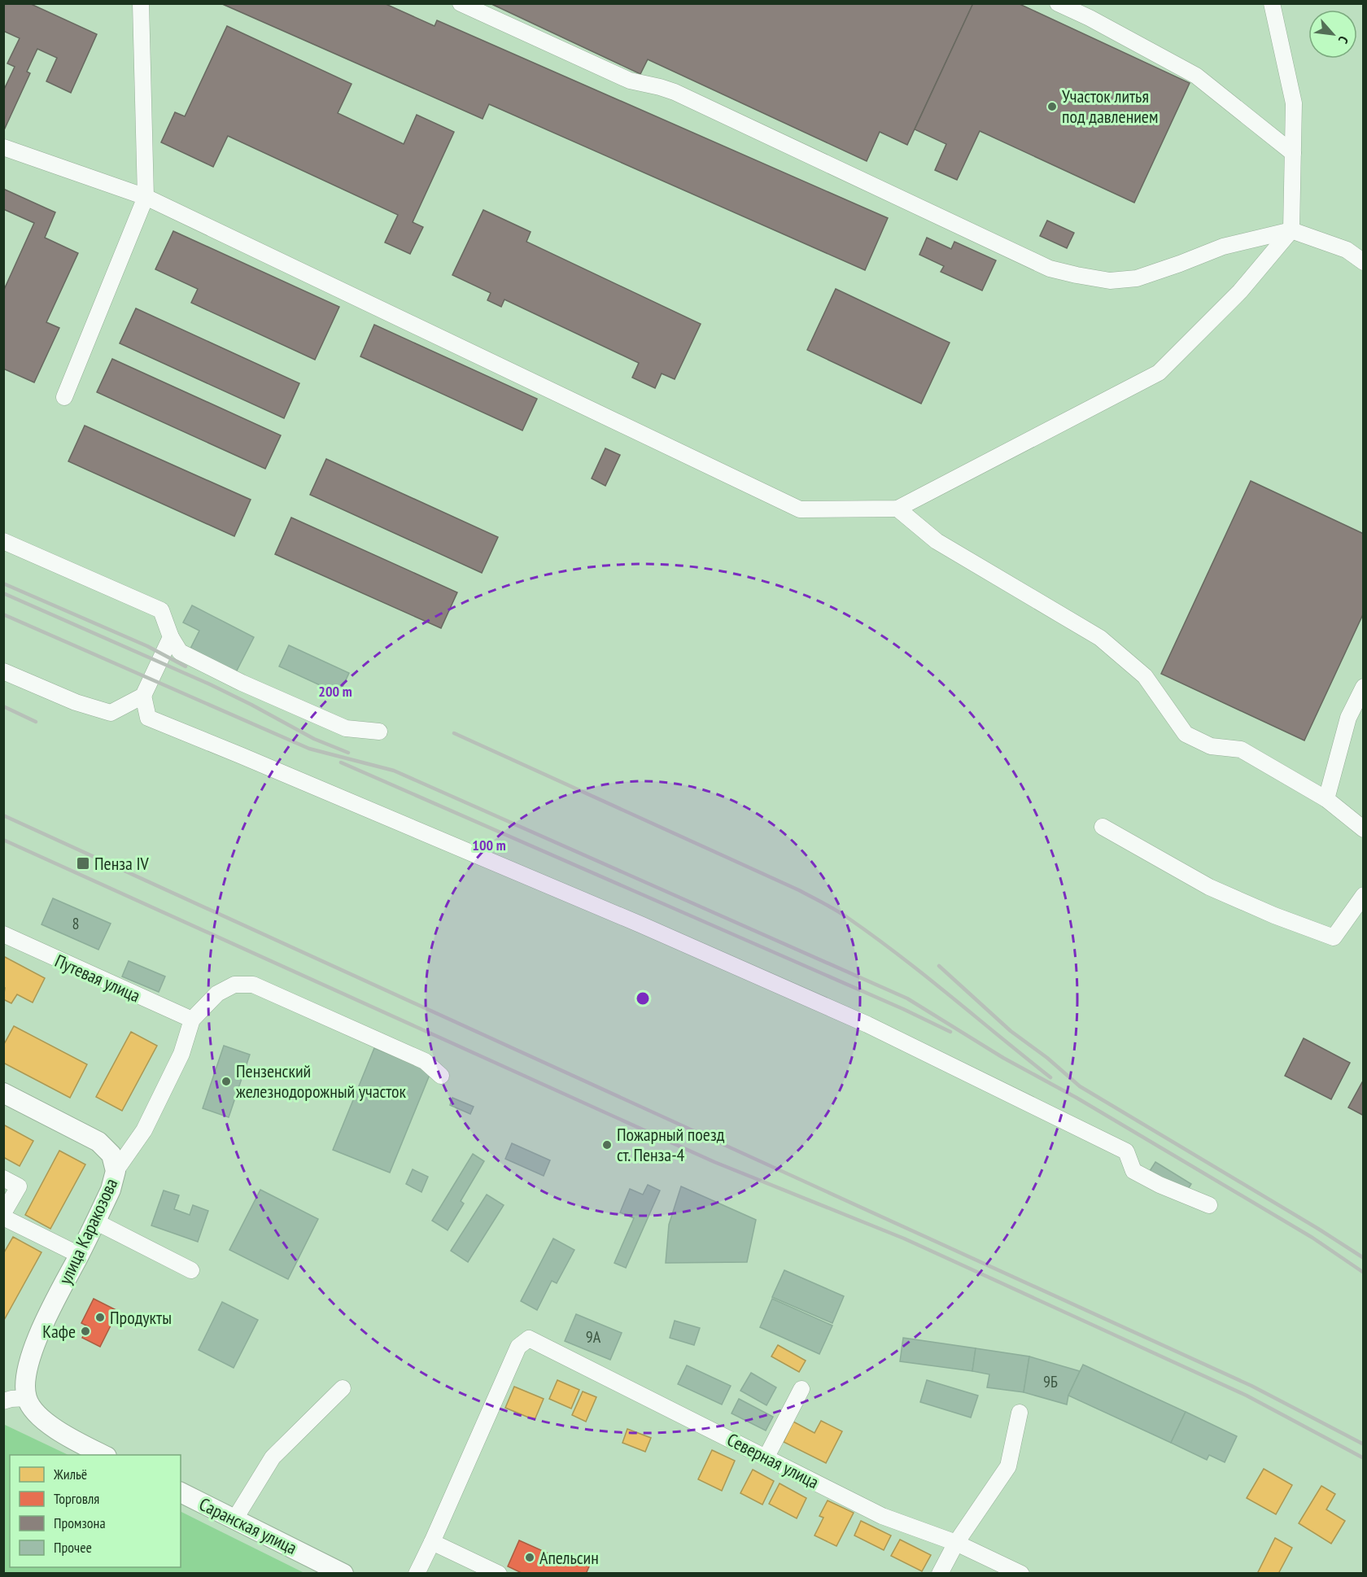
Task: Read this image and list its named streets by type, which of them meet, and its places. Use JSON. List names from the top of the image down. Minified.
{"streets":{"main road":["улица Каракозова","Саранская улица"],"street":["Путевая улица","Северная улица"]},"places":{"other":["Участок литья под давлением","Пензенский железнодорожный участок","Пожарный поезд ст. Пенза-4","Продукты","Кафе","Апельсин"],"transit":["Пенза IV"]},"house_numbers":["8","9А","9Б"],"legend":["Жильё","Торговля","Промзона","Прочее"],"north":"bottom right","rings":["200 m","100 m"]}
